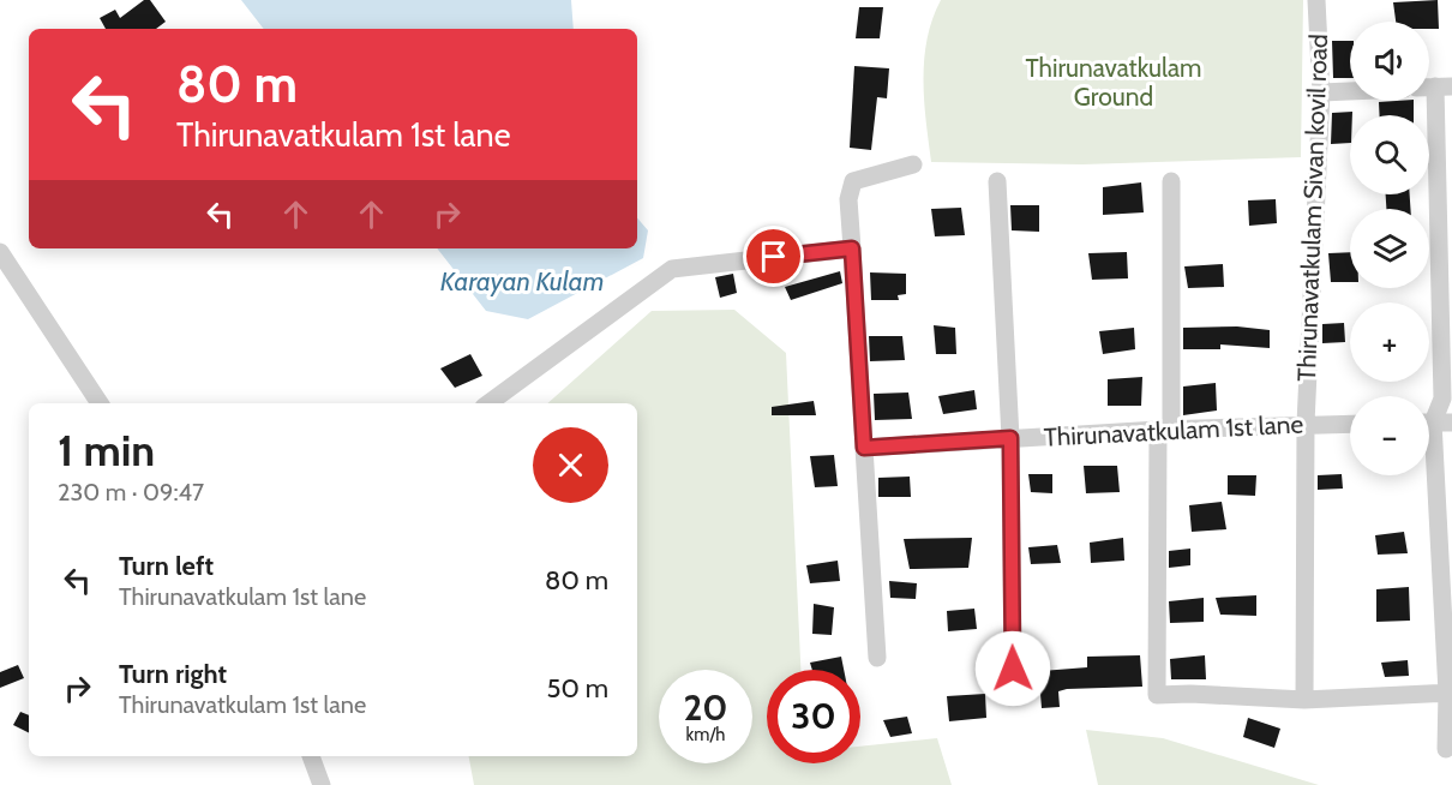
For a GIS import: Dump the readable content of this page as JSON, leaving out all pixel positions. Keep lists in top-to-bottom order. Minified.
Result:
{"streets":{"street":["Thirunavatkulam Sivan kovil road","Thirunavatkulam 1st lane"]},"crossings":[["Thirunavatkulam Sivan kovil road","Thirunavatkulam 1st lane"]],"water":["Karayan Kulam"],"parks":["Thirunavatkulam Ground"],"page":{"map_buttons":["+","−"],"turn":["80 m","Thirunavatkulam 1st lane"],"heading":["1 min","230 m · 09:47"],"list":[{"name":"Turn left","note":"Thirunavatkulam 1st lane","value":"80 m"},{"name":"Turn right","note":"Thirunavatkulam 1st lane","value":"50 m"}],"speed":"20 km/h","limit":"30"}}
